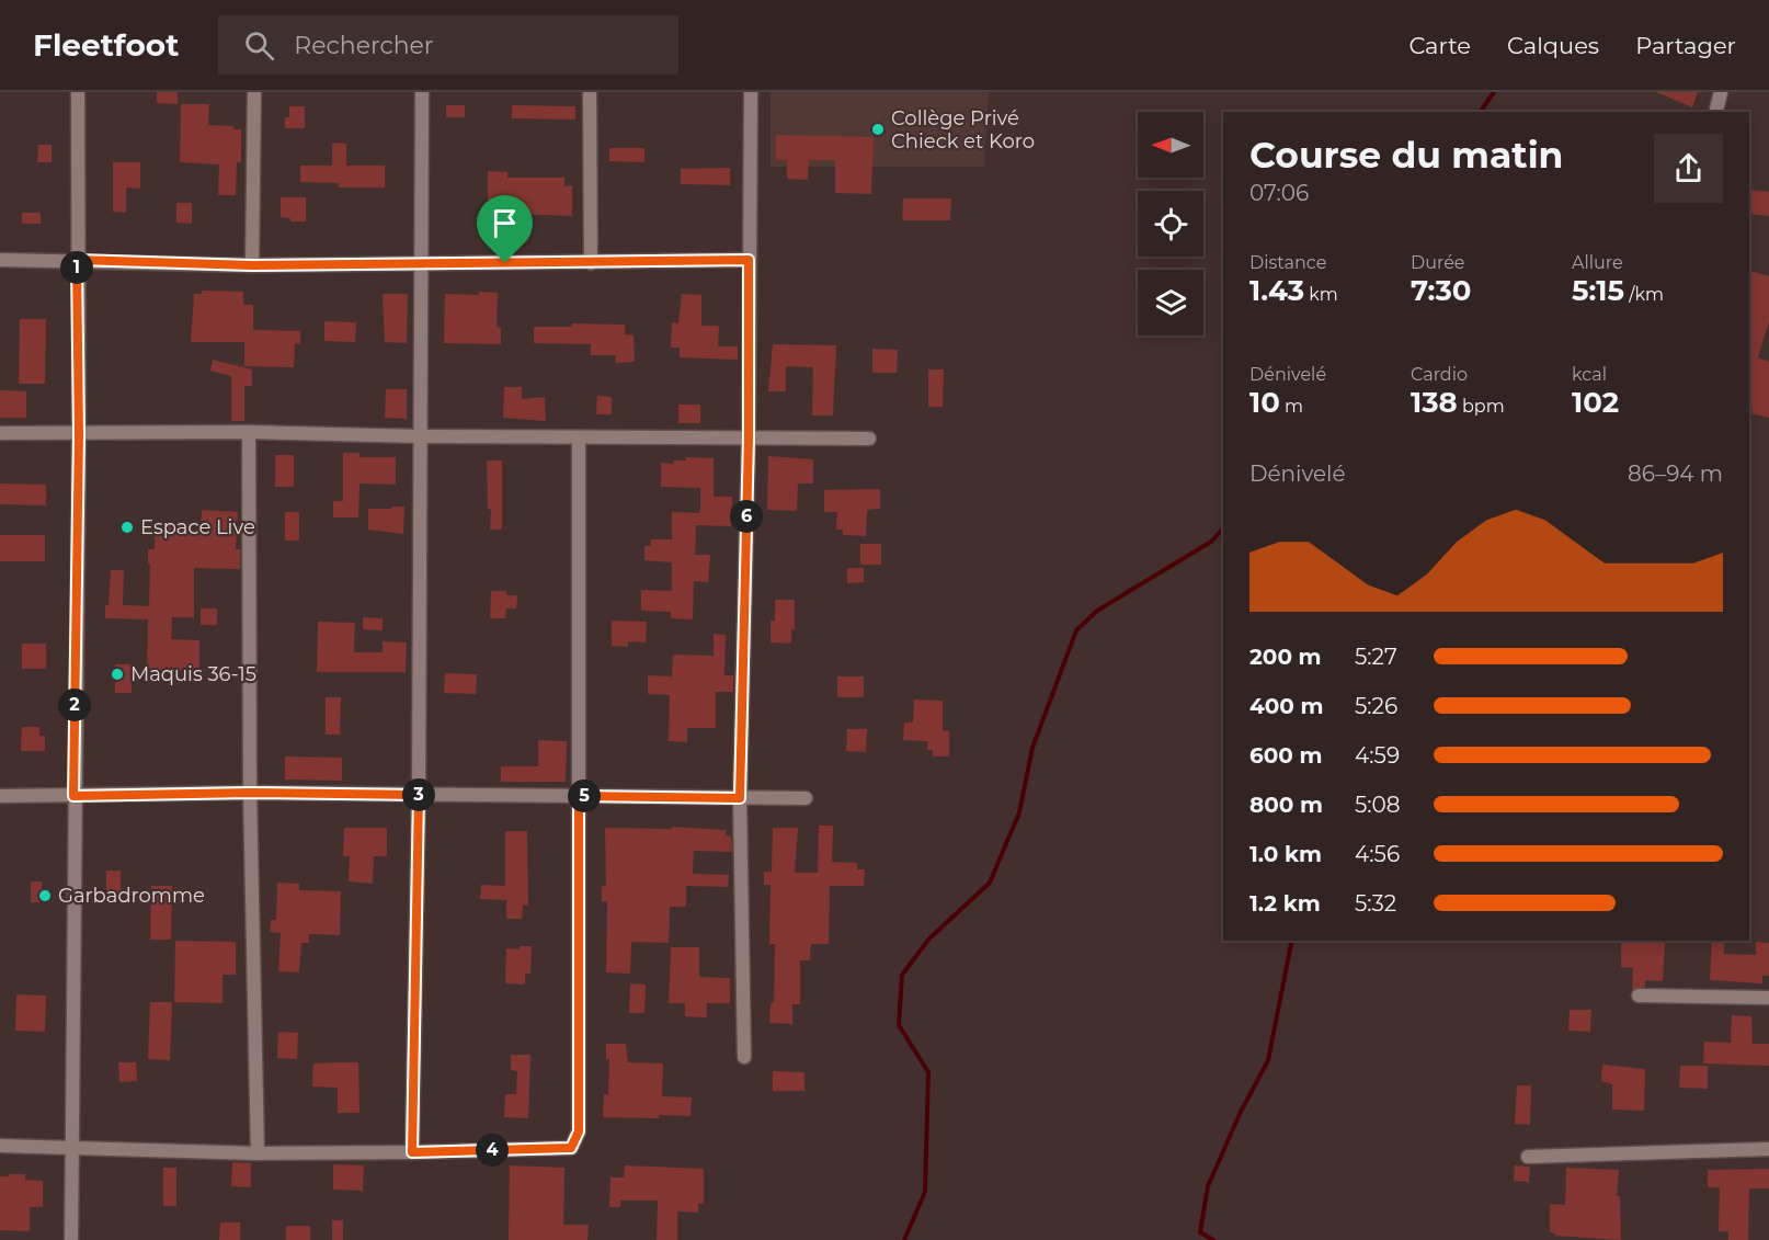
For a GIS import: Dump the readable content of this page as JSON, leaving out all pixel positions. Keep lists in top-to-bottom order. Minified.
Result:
{"places":["Collège Privé Chieck et Koro","Espace Live","Maquis 36-15","Garbadromme"],"north":"left","page":{"header":"Fleetfoot","search":"Rechercher","nav":["Carte","Calques","Partager"],"heading":["Course du matin","07:06"],"stats":[["Distance","1.43 km"],["Durée","7:30"],["Allure","5:15 /km"],["Dénivelé","10 m"],["Cardio","138 bpm"],["kcal","102"]],"pins":["1","6","2","3","5","4"],"chart":["Dénivelé","86–94 m"],"list":[{"name":"200 m","note":"5:27"},{"name":"400 m","note":"5:26"},{"name":"600 m","note":"4:59"},{"name":"800 m","note":"5:08"},{"name":"1.0 km","note":"4:56"},{"name":"1.2 km","note":"5:32"}]}}
